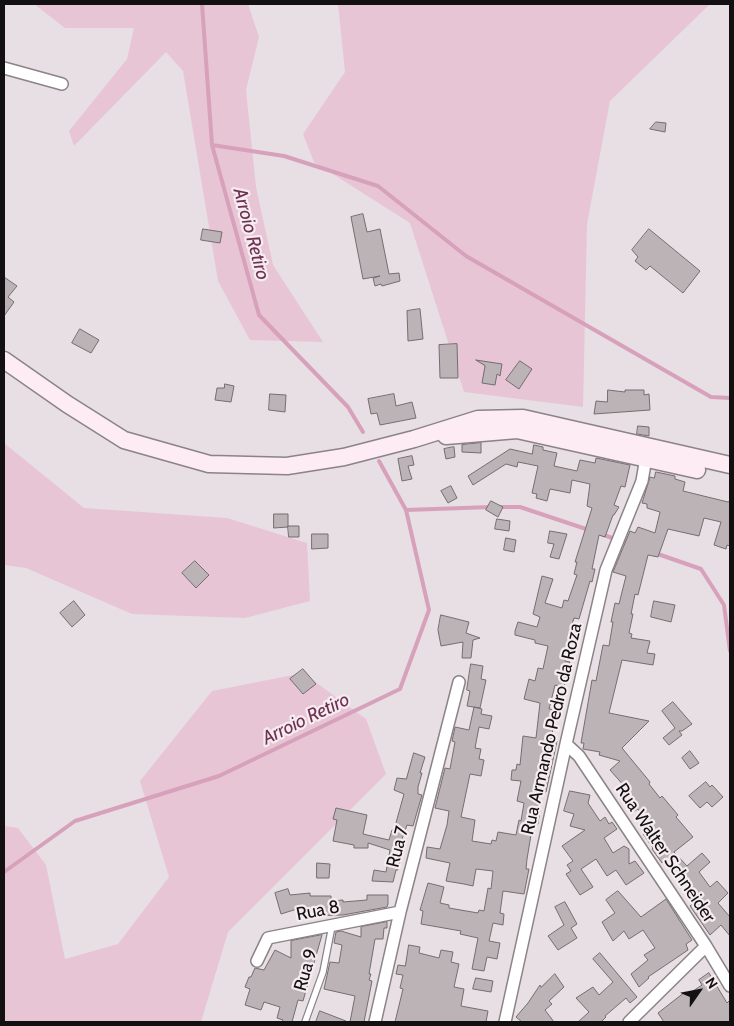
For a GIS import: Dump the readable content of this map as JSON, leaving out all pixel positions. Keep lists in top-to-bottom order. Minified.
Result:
{"streets":{"street":["Rua Armando Pedro da Roza","Rua 7","Rua Walter Schneider","Rua 8"],"lane":["Rua 9"]},"crossings":[["Rua Armando Pedro da Roza","Rua Walter Schneider"],["Rua 7","Rua 8"],["Rua 8","Rua 9"]],"water":["Arroio Retiro"],"north":"top right"}
